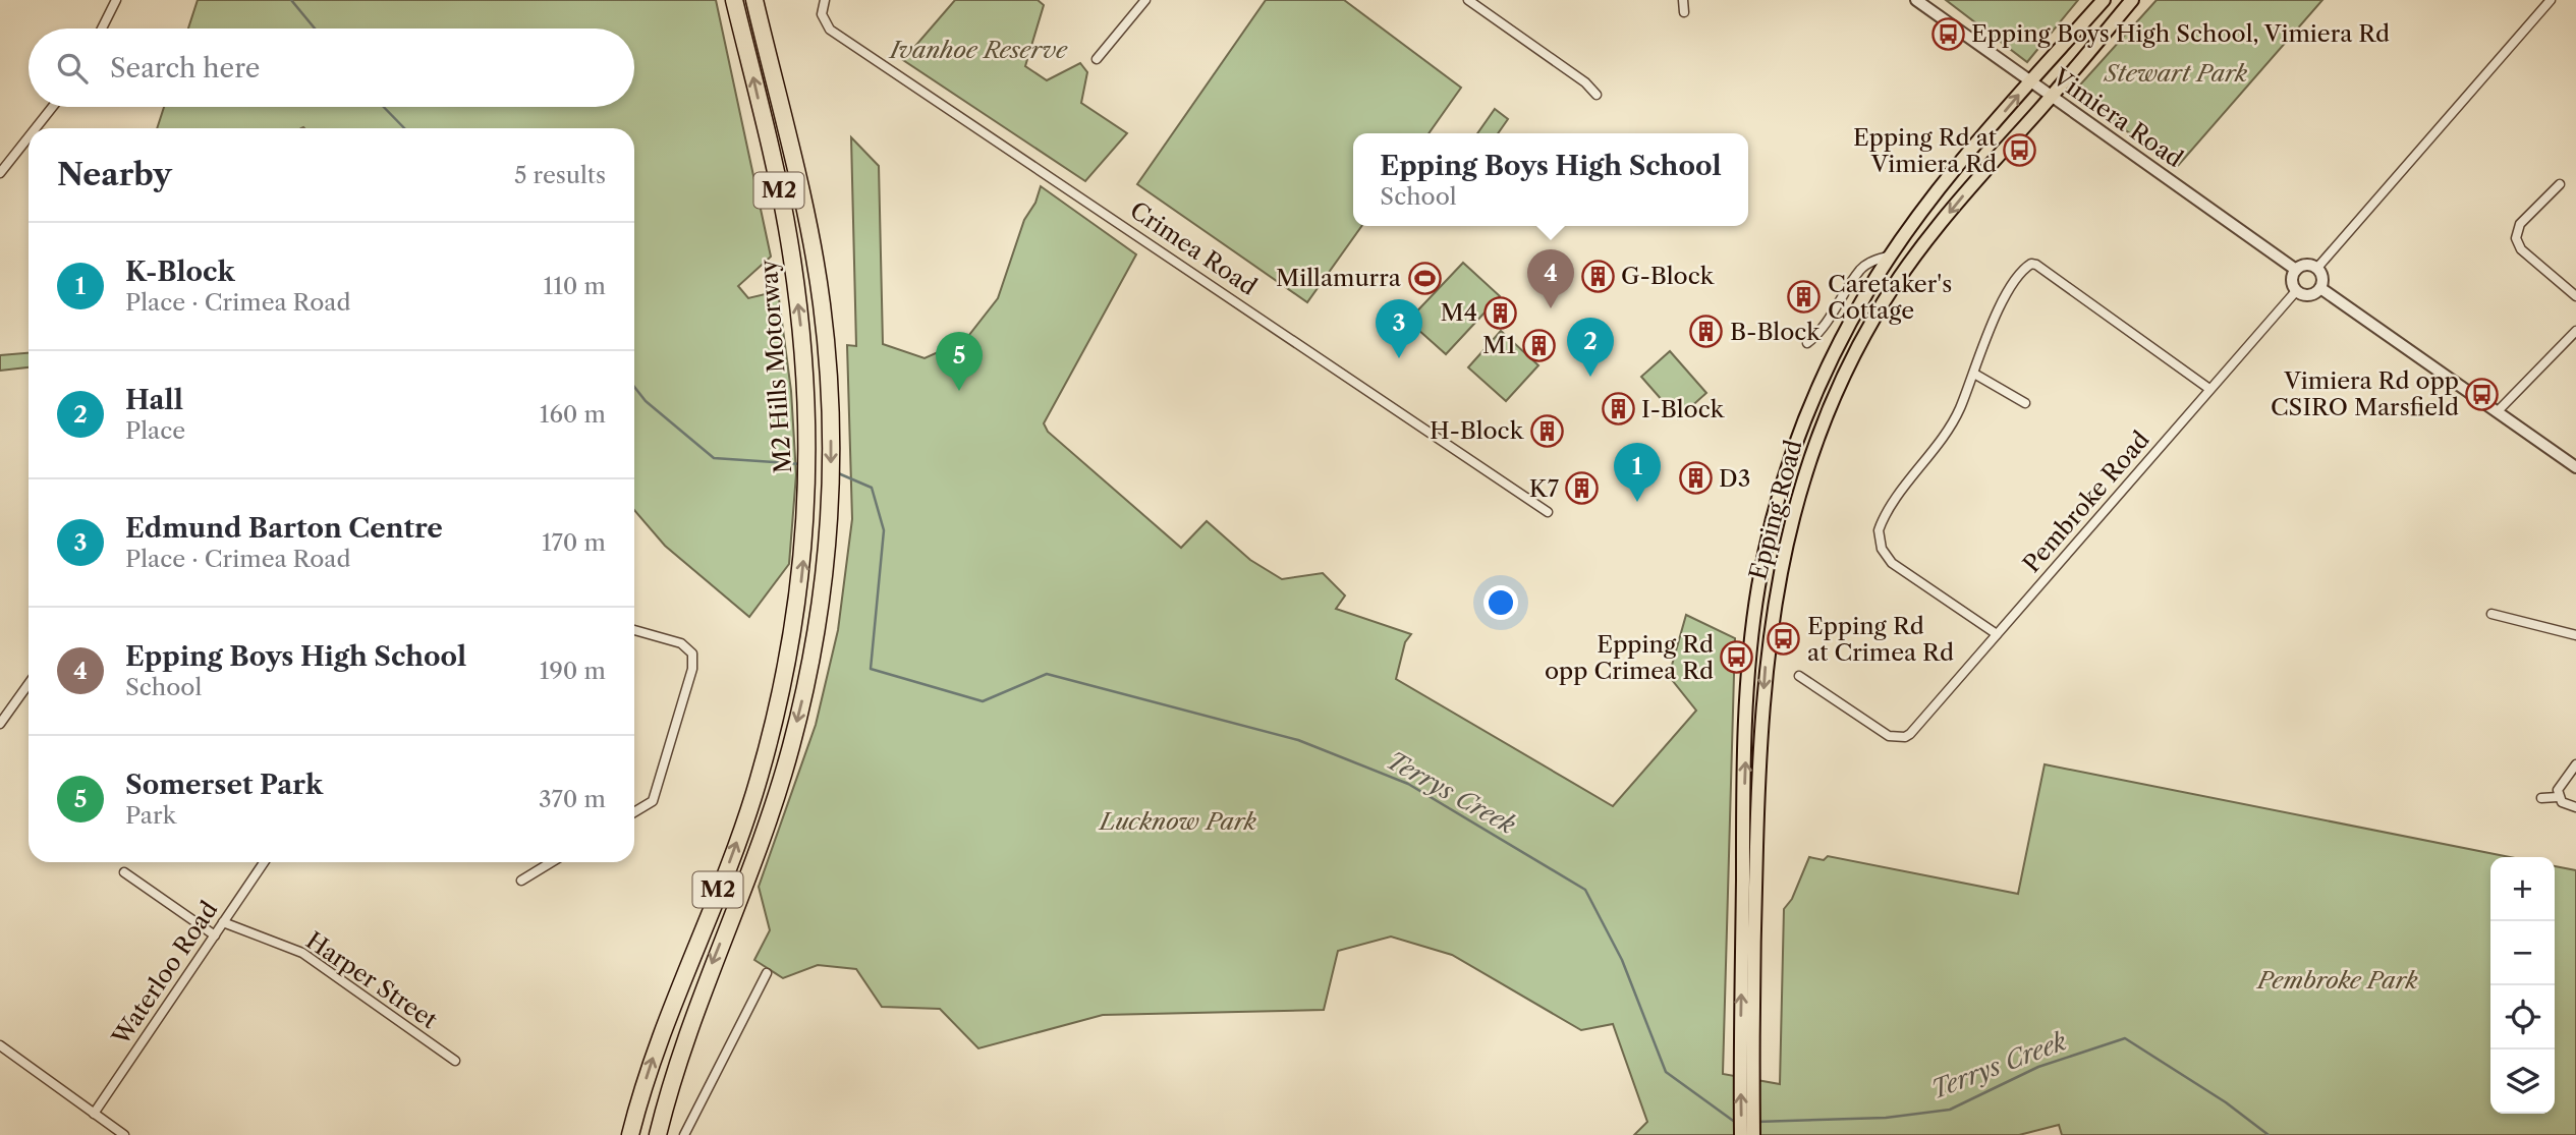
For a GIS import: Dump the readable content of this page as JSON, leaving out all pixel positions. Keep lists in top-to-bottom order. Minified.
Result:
{"streets":{"highway":["M2","M2 Hills Motorway"],"main road":["Epping Road"],"street":["Vimiera Road","Crimea Road","Pembroke Road","Waterloo Road","Harper Street"]},"crossings":[["Vimiera Road","Pembroke Road"],["Vimiera Road","Epping Road"],["Waterloo Road","Harper Street"]],"water":["Terrys Creek"],"parks":["Ivanhoe Reserve","Stewart Park","Lucknow Park","Pembroke Park"],"places":{"bus stop":["Epping Boys High School, Vimiera Rd","Epping Rd at Vimiera Rd","Vimiera Rd opp CSIRO Marsfield","Epping Rd at Crimea Rd","Epping Rd opp Crimea Rd"],"building":["G-Block","Caretaker's Cottage","M4","B-Block","M1","I-Block","H-Block","D3","K7"],"sports":["Millamurra"]},"page":{"search":"Search here","heading":["Nearby","5 results"],"popup":["Epping Boys High School","School"],"list":[{"mark":"1","name":"K-Block","note":"Place · Crimea Road","value":"110 m"},{"mark":"2","name":"Hall","note":"Place","value":"160 m"},{"mark":"3","name":"Edmund Barton Centre","note":"Place · Crimea Road","value":"170 m"},{"mark":"4","name":"Epping Boys High School","note":"School","value":"190 m"},{"mark":"5","name":"Somerset Park","note":"Park","value":"370 m"}],"pins":["4","3","2","5","1"],"map_buttons":["+","−"]}}
